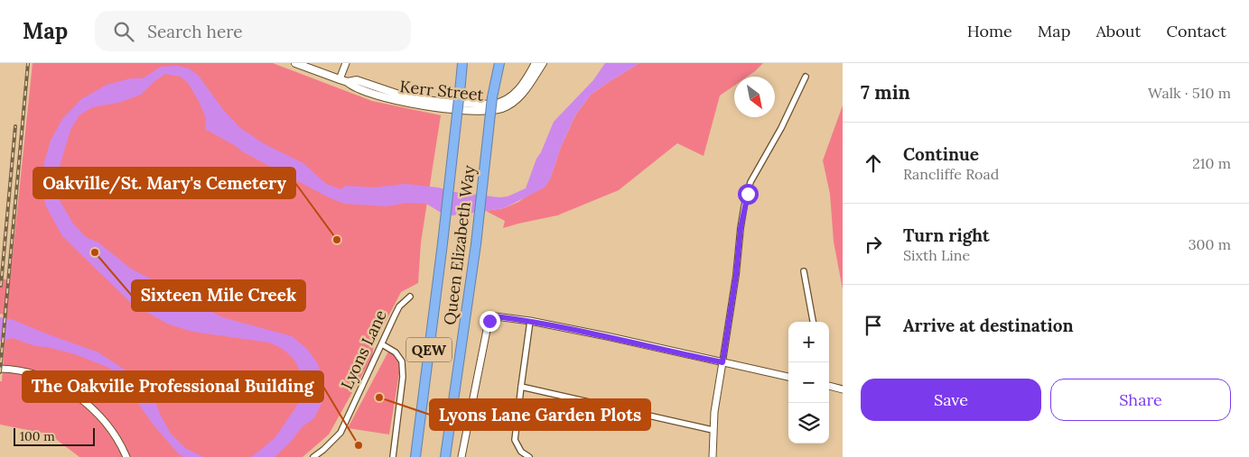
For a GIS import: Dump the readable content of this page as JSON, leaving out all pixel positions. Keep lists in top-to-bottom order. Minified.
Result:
{"streets":{"highway":["Queen Elizabeth Way","QEW"],"main road":["Kerr Street"],"street":["Lyons Lane"]},"places":["Oakville/St. Mary's Cemetery","Sixteen Mile Creek","Lyons Lane Garden Plots","The Oakville Professional Building"],"scale_bar":"100 m","north":"bottom right","page":{"header":"Map","search":"Search here","nav":["Home","Map","About","Contact"],"heading":["7 min","Walk · 510 m"],"list":[["Continue","Rancliffe Road","210 m"],["Turn right","Sixth Line","300 m"],"Arrive at destination"],"map_buttons":["+","−"],"buttons":["Save","Share"],"scale":"100 m"}}
